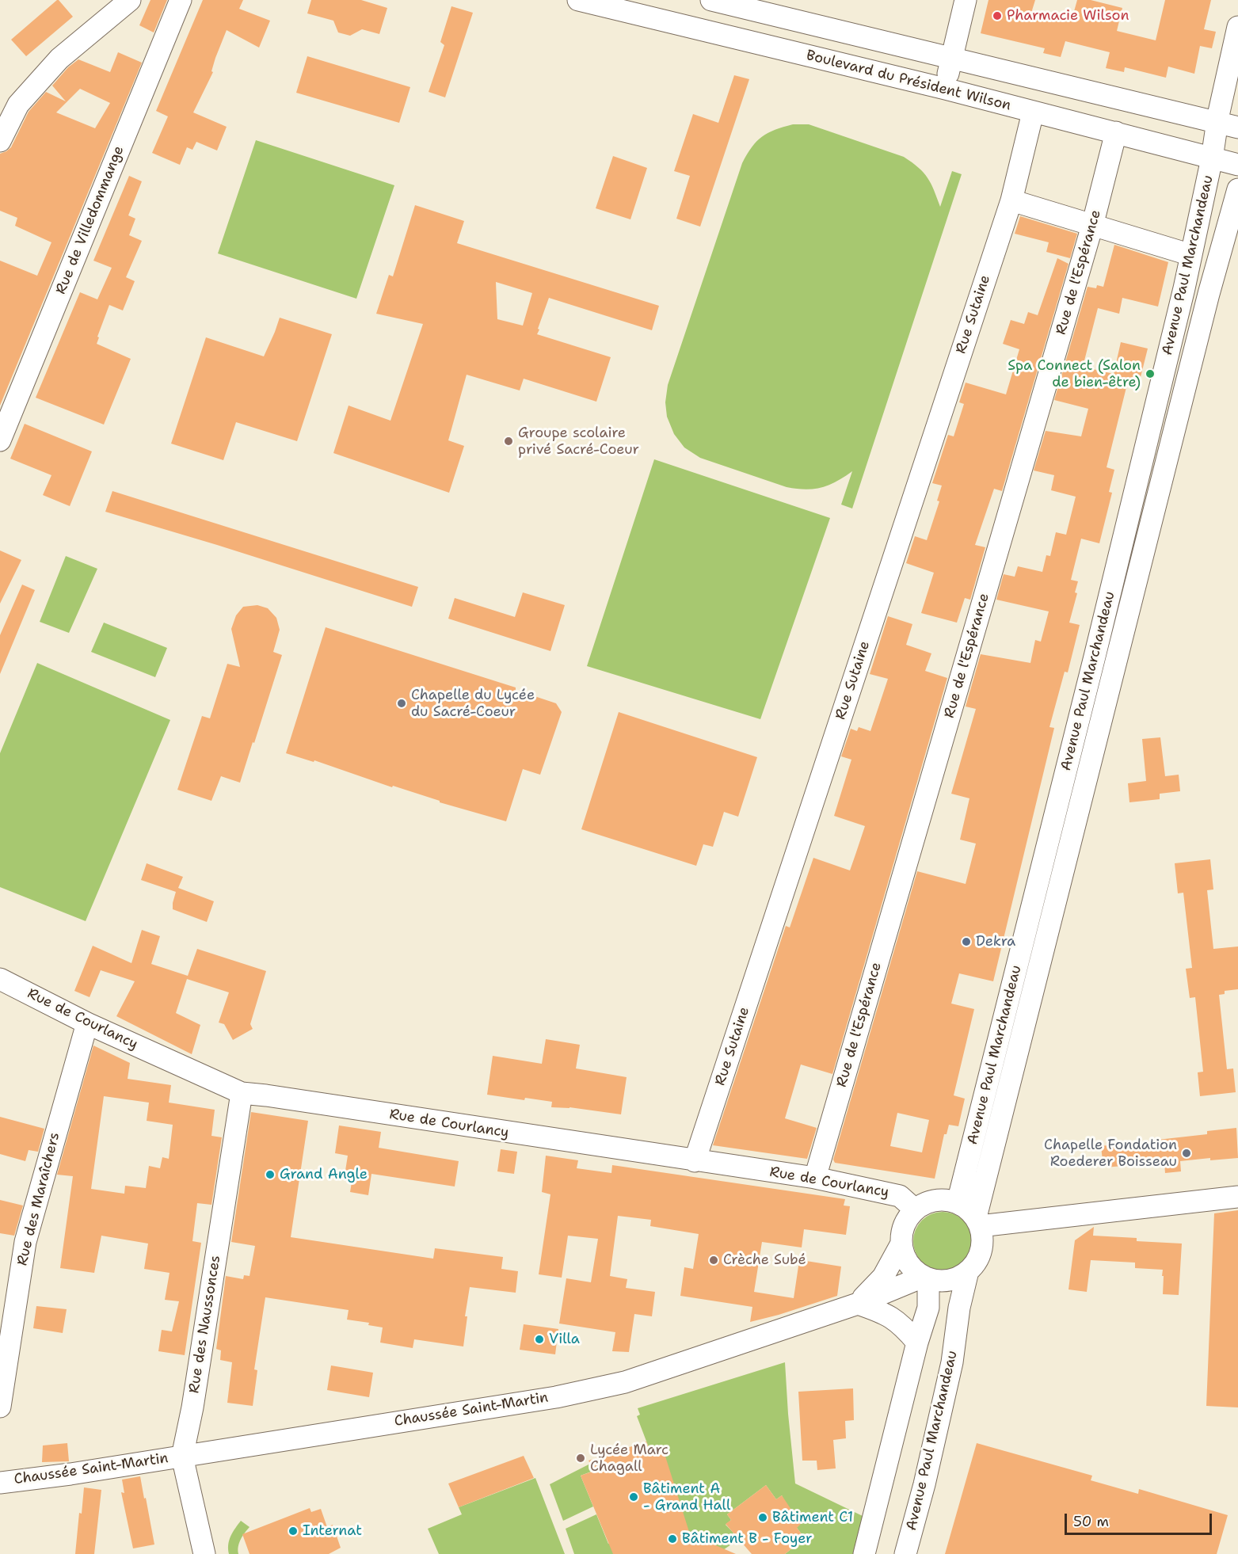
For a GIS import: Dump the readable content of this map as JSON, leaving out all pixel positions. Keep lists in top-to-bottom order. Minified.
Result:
{"streets":{"street":["Boulevard du Président Wilson","Rue de Villedommange","Avenue Paul Marchandeau","Rue de l'Espérance","Rue Sutaine","Rue de Courlancy","Rue des Maraîchers","Rue des Naussonces","Chaussée Saint-Martin"]},"crossings":[["Boulevard du Président Wilson","Avenue Paul Marchandeau"],["Boulevard du Président Wilson","Rue de l'Espérance"],["Boulevard du Président Wilson","Rue Sutaine"],["Avenue Paul Marchandeau","Rue de Courlancy"],["Avenue Paul Marchandeau","Chaussée Saint-Martin"],["Rue de l'Espérance","Rue de Courlancy"],["Rue Sutaine","Rue de Courlancy"],["Rue de Courlancy","Rue des Maraîchers"],["Rue de Courlancy","Rue des Naussonces"],["Rue de Courlancy","Chaussée Saint-Martin"],["Rue des Naussonces","Chaussée Saint-Martin"]],"places":["Pharmacie Wilson","Spa Connect (Salon de bien-être)","Groupe scolaire privé Sacré-Coeur","Chapelle du Lycée du Sacré-Coeur","Dekra","Chapelle Fondation Roederer Boisseau","Grand Angle","Crèche Subé","Villa","Lycée Marc Chagall","Bâtiment A - Grand Hall","Bâtiment C1","Internat","Bâtiment B - Foyer"],"scale_bar":"50 m"}
